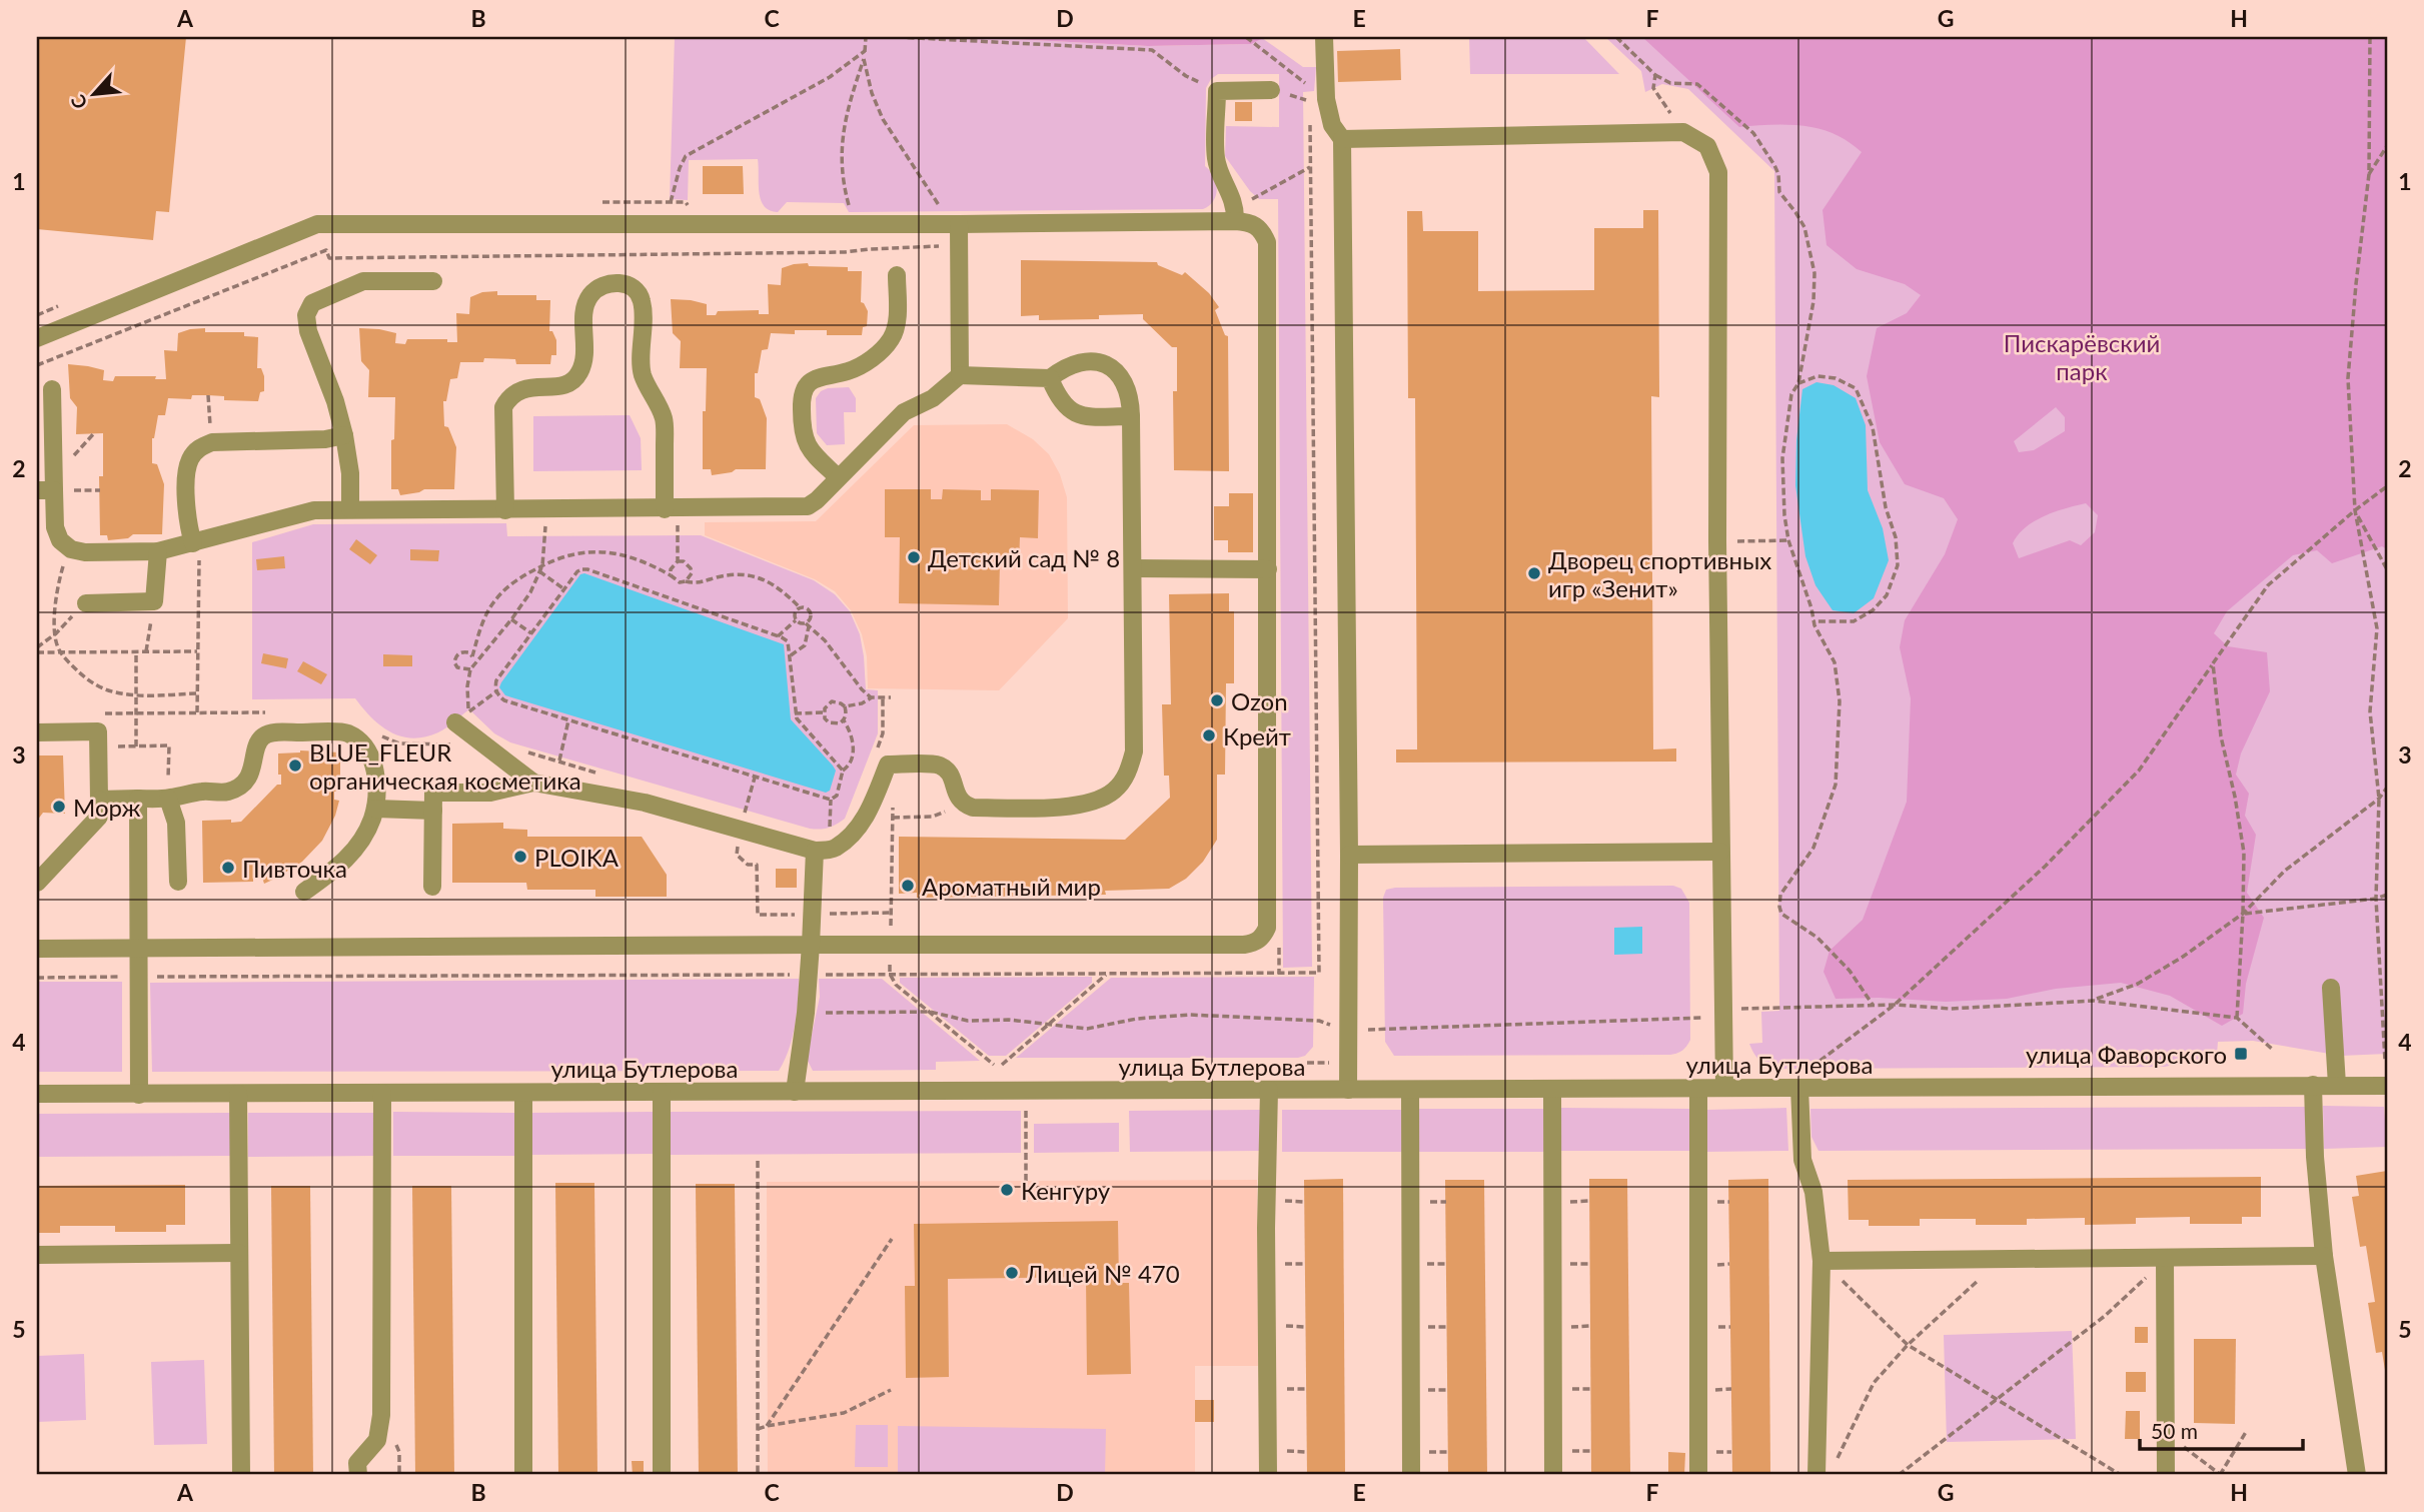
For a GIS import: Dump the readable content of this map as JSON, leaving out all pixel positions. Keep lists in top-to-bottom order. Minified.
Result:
{"streets":{"street":["улица Бутлерова"]},"parks":["Пискарёвский парк"],"places":{"other":["Детский сад № 8","Дворец спортивных игр «Зенит»","Ozon","Крейт","BLUE_FLEUR органическая косметика","Морж","PLOIKA","Пивточка","Ароматный мир","Кенгуру","Лицей № 470"],"transit":["улица Фаворского"]},"scale_bar":"50 m","north":"bottom left","grid":{"columns":["A","B","C","D","E","F","G","H"],"rows":["1","2","3","4","5"]}}
